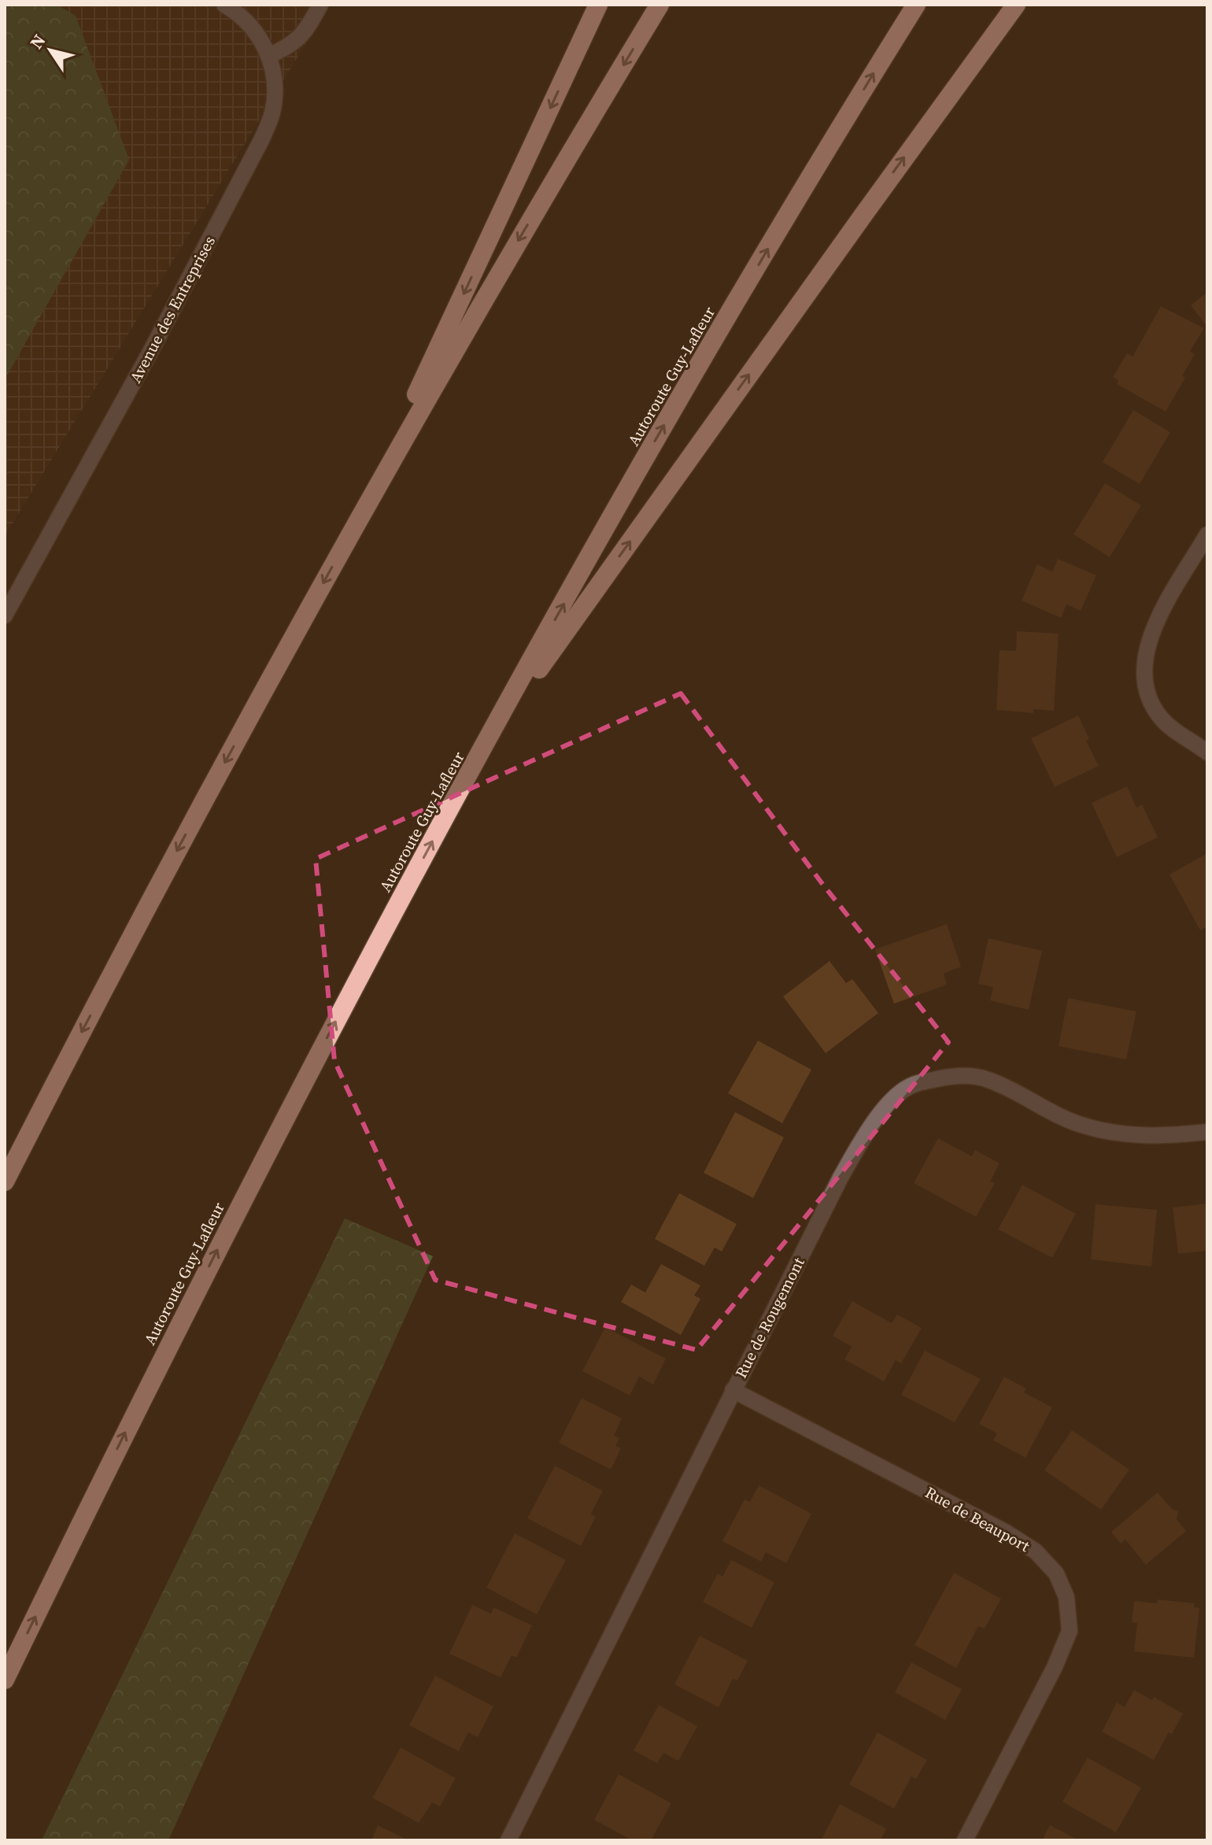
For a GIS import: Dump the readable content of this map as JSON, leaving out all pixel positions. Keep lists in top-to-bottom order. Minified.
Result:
{"streets":{"highway":["Autoroute Guy-Lafleur"],"street":["Avenue des Entreprises","Rue de Rougemont","Rue de Beauport"]},"crossings":[["Rue de Rougemont","Rue de Beauport"]],"north":"top left"}
